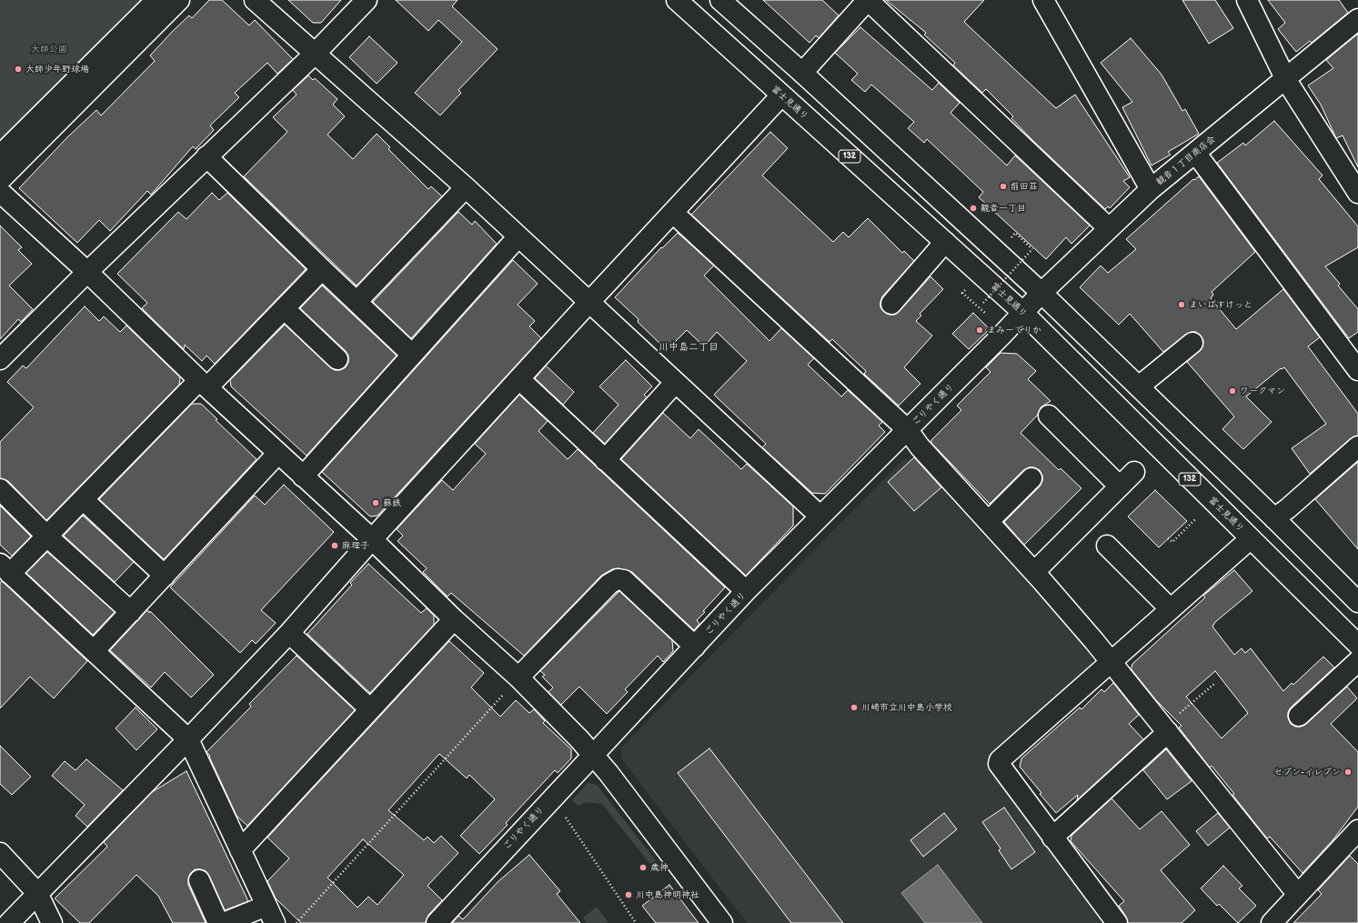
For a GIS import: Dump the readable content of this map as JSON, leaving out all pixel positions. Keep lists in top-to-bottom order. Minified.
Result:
{"streets":{"main road":["富士見通り","132","観音１丁目商店会","ごりやく通り"]},"crossings":[["富士見通り","観音１丁目商店会"],["富士見通り","ごりやく通り"],["観音１丁目商店会","ごりやく通り"]],"districts":["川中島二丁目"],"parks":["大師公園"],"places":["大師少年野球場","前田荘","観音一丁目","まいばすけっと","まみーでりか","ワークマン","蘇鉄","麻理子","川崎市立川中島小学校","セブン-イレブン","歳神","川中島神明神社"]}
